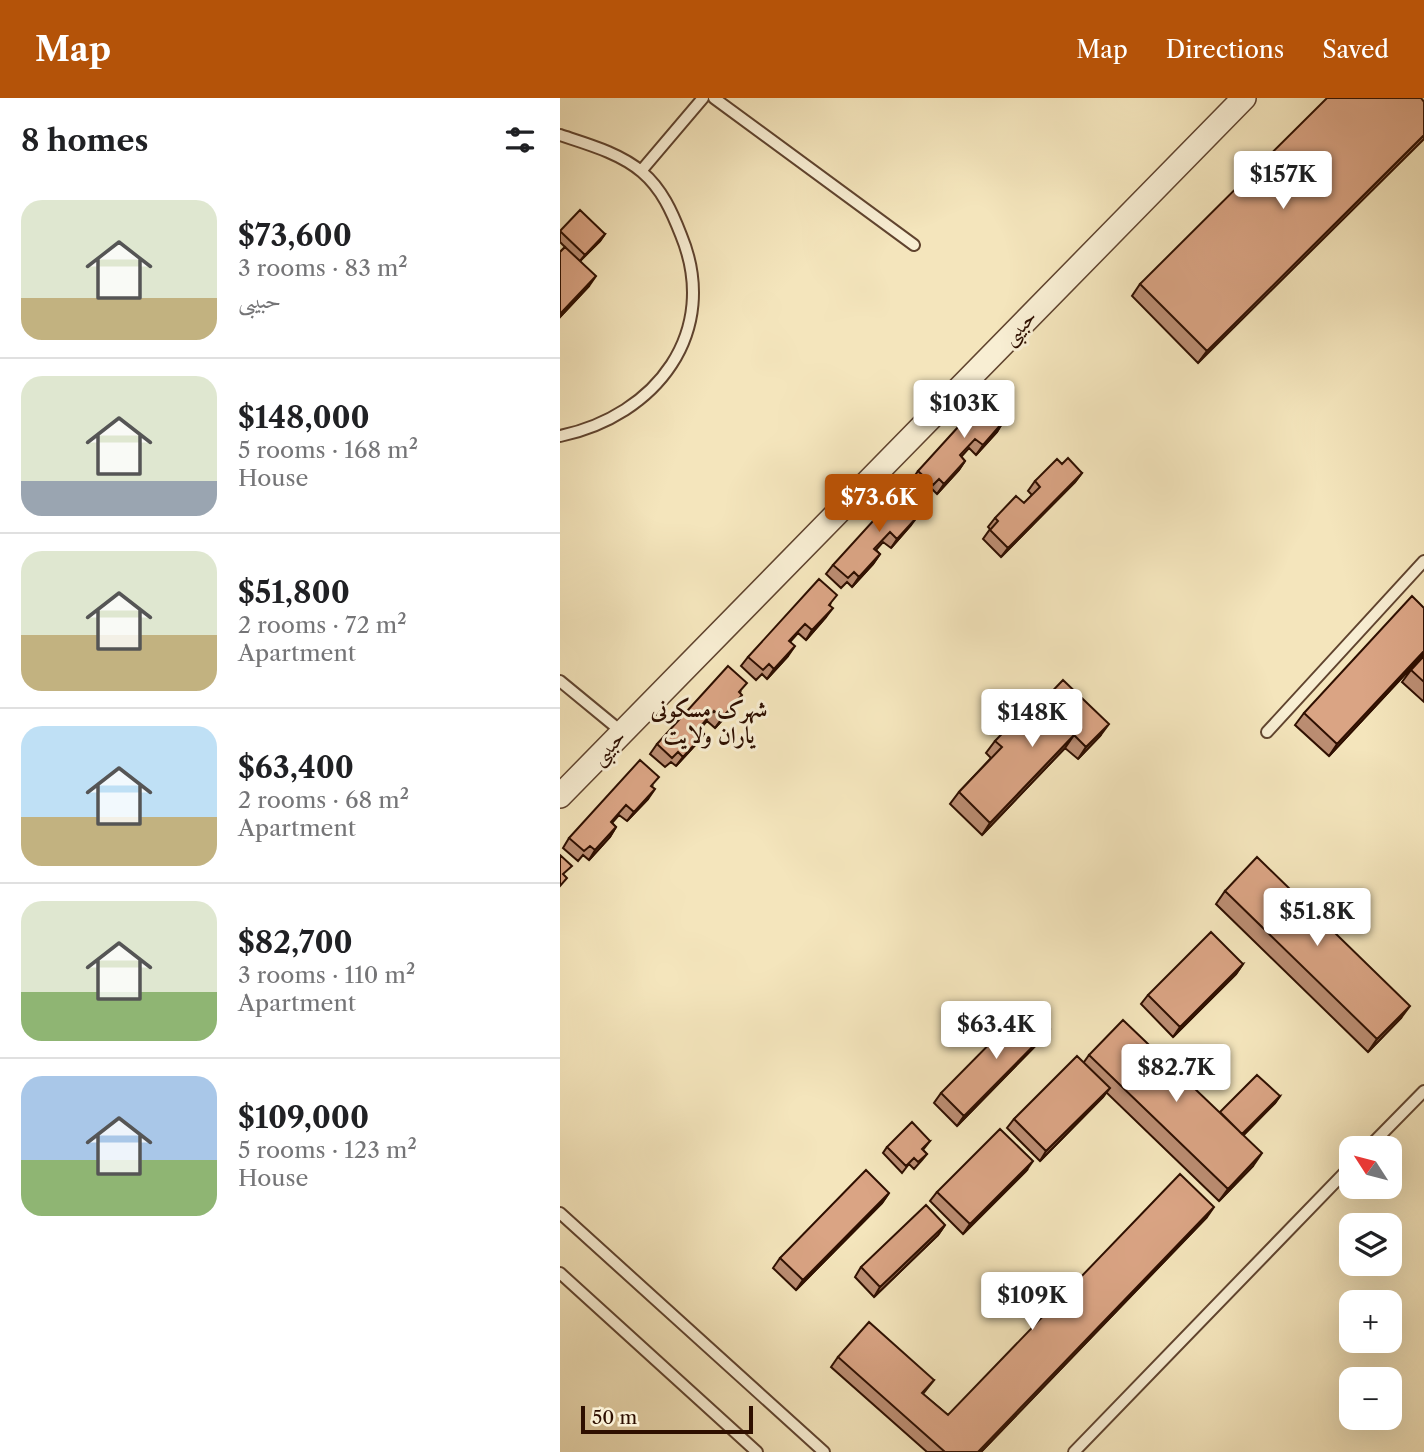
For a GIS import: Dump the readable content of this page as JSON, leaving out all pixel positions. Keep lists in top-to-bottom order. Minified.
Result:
{"streets":{"street":["حبیبی"]},"districts":["شهرک مسکونی یاران ولایت"],"scale_bar":"50 m","north":"top left","page":{"header":"Map","nav":["Map","Directions","Saved"],"heading":"8 homes","price":["$157K","$103K","$73.6K","$148K","$51.8K","$63.4K","$82.7K","$109K"],"list":[{"name":"$73,600","note":"3 rooms · 83 m² · حبیبی"},{"name":"$148,000","note":"5 rooms · 168 m² · House"},{"name":"$51,800","note":"2 rooms · 72 m² · Apartment"},{"name":"$63,400","note":"2 rooms · 68 m² · Apartment"},{"name":"$82,700","note":"3 rooms · 110 m² · Apartment"},{"name":"$109,000","note":"5 rooms · 123 m² · House"}],"map_buttons":["+","−"],"scale":"50 m"}}
